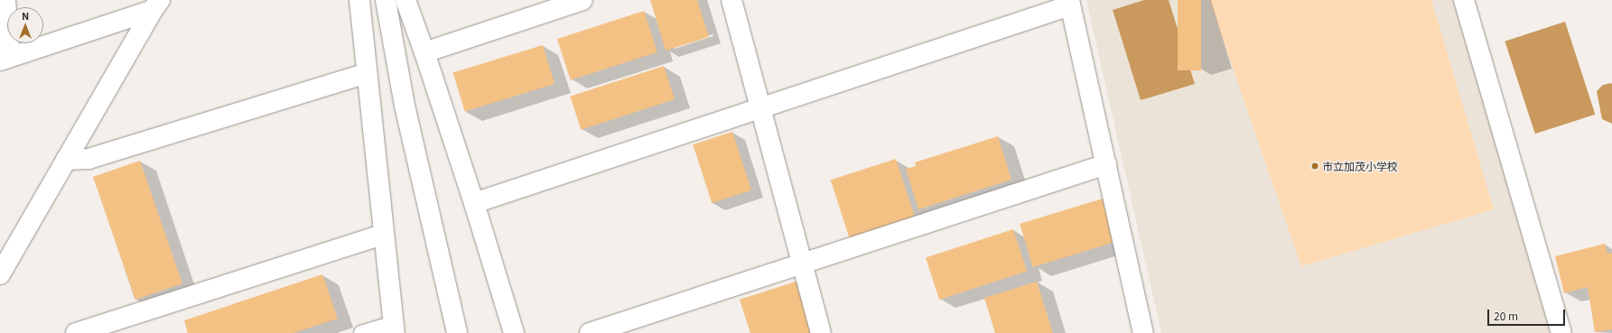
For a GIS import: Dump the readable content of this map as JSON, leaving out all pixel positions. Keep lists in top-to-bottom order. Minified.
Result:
{"places":["市立加茂小学校"],"scale_bar":"20 m","north":"top"}
